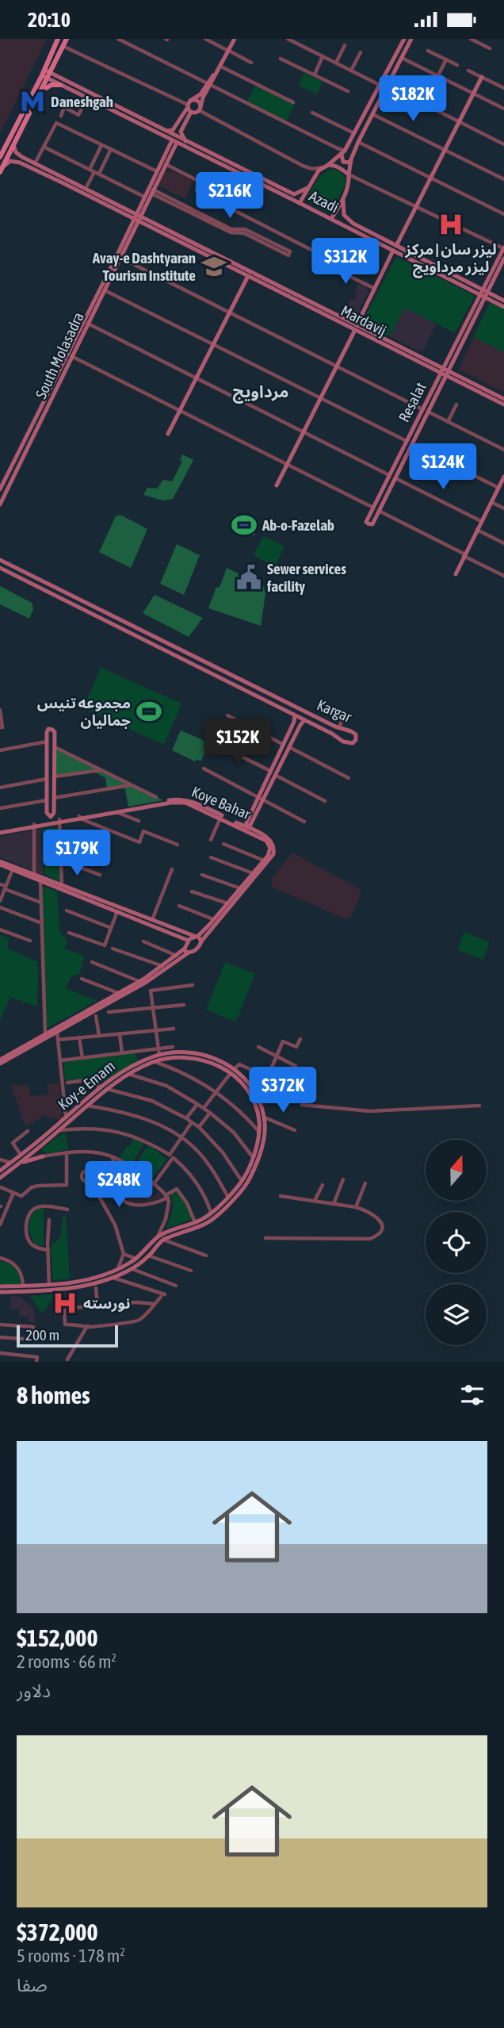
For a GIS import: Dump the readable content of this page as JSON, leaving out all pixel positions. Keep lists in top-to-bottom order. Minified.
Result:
{"streets":{"street":["Azadi","Mardavij","South Molasadra","Resalat","Kargar","Koye Bahar","Koy-e Emam"]},"crossings":[["Azadi","Resalat"],["Mardavij","South Molasadra"],["Mardavij","Resalat"]],"districts":["مرداویج"],"places":{"metro station":["Daneshgah"],"hospital":["لیزر سان | مرکز لیزر مرداویج","نورسته"],"school or university":["Avay-e Dashtyaran Tourism Institute"],"sports":["Ab-o-Fazelab","مجموعه تنیس جمالیان"],"public building":["Sewer services facility"]},"scale_bar":"200 m","north":"top","page":{"status":"20:10","price":["$182K","$216K","$312K","$124K","$152K","$179K","$372K","$248K"],"scale":"200 m","heading":"8 homes","list":[{"name":"$152,000","note":"2 rooms · 66 m² · دلاور"},{"name":"$372,000","note":"5 rooms · 178 m² · صفا"}]}}
